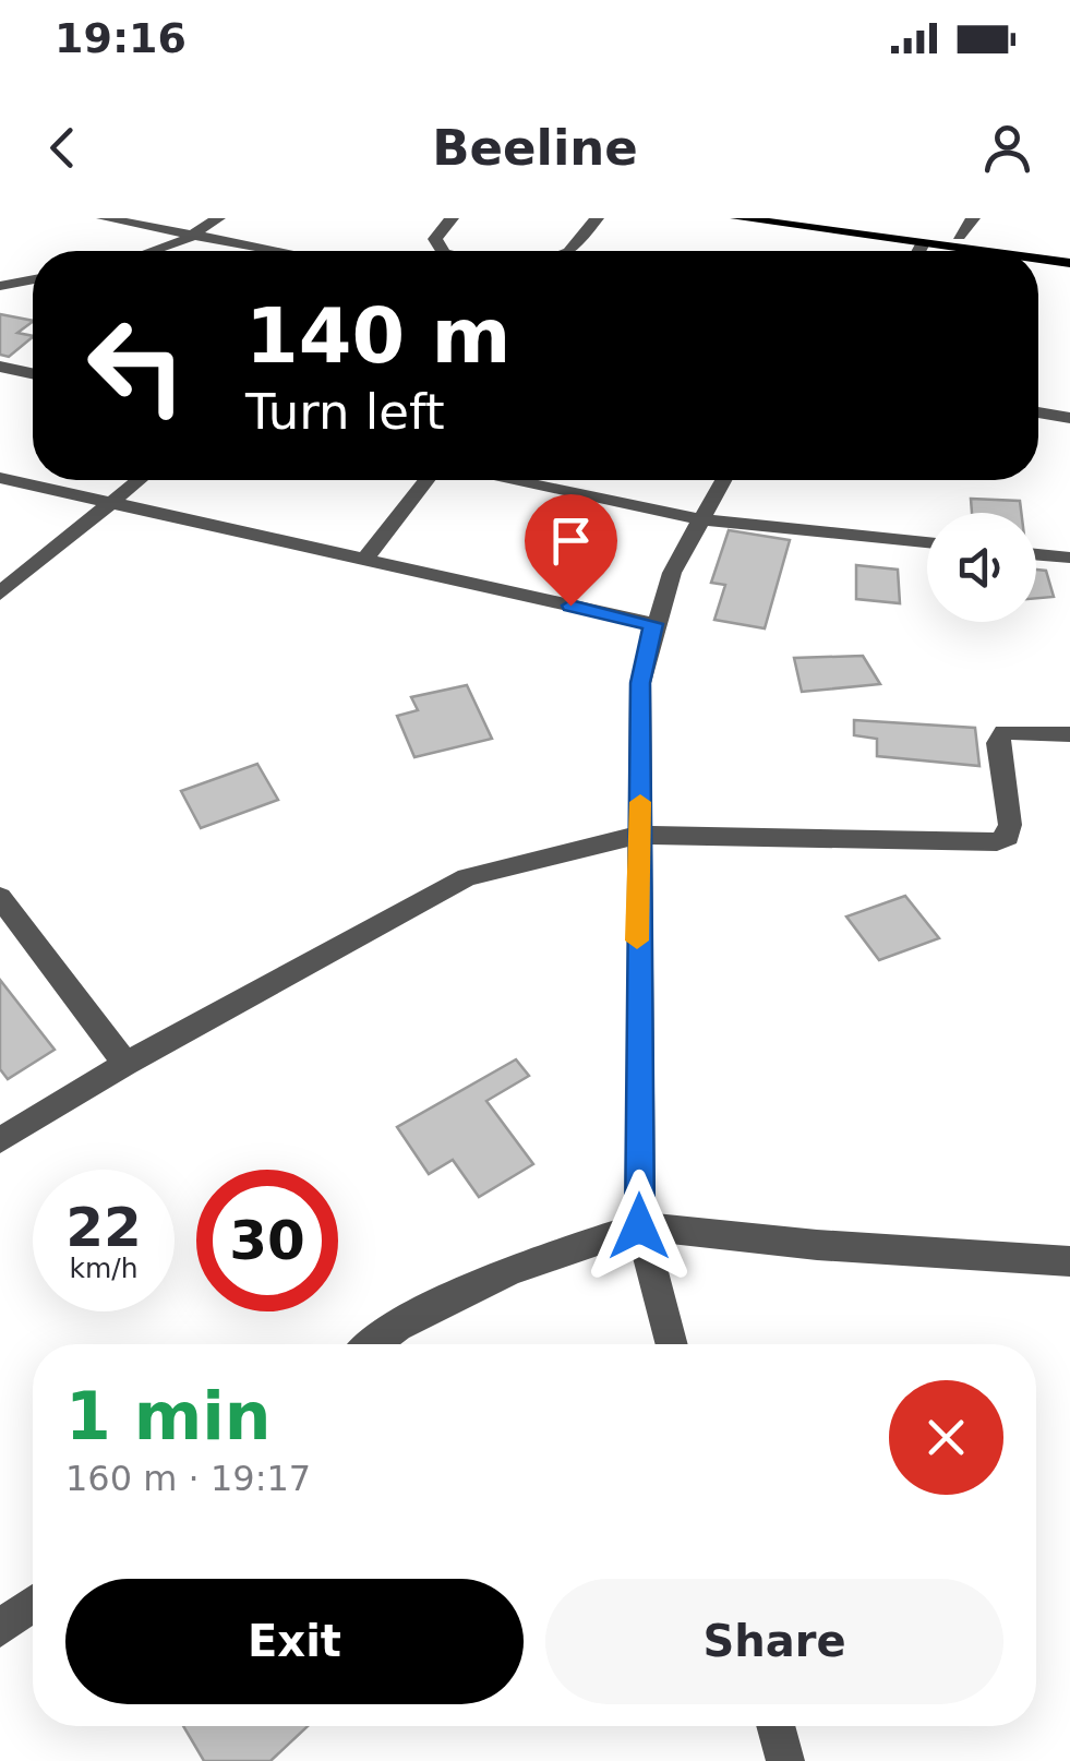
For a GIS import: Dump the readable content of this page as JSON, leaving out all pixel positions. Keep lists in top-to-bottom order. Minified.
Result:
{"page":{"status":"19:16","header":"Beeline","turn":["140 m","Turn left"],"speed":"22 km/h","limit":"30","heading":["1 min","160 m · 19:17"],"buttons":["Exit","Share"]}}
